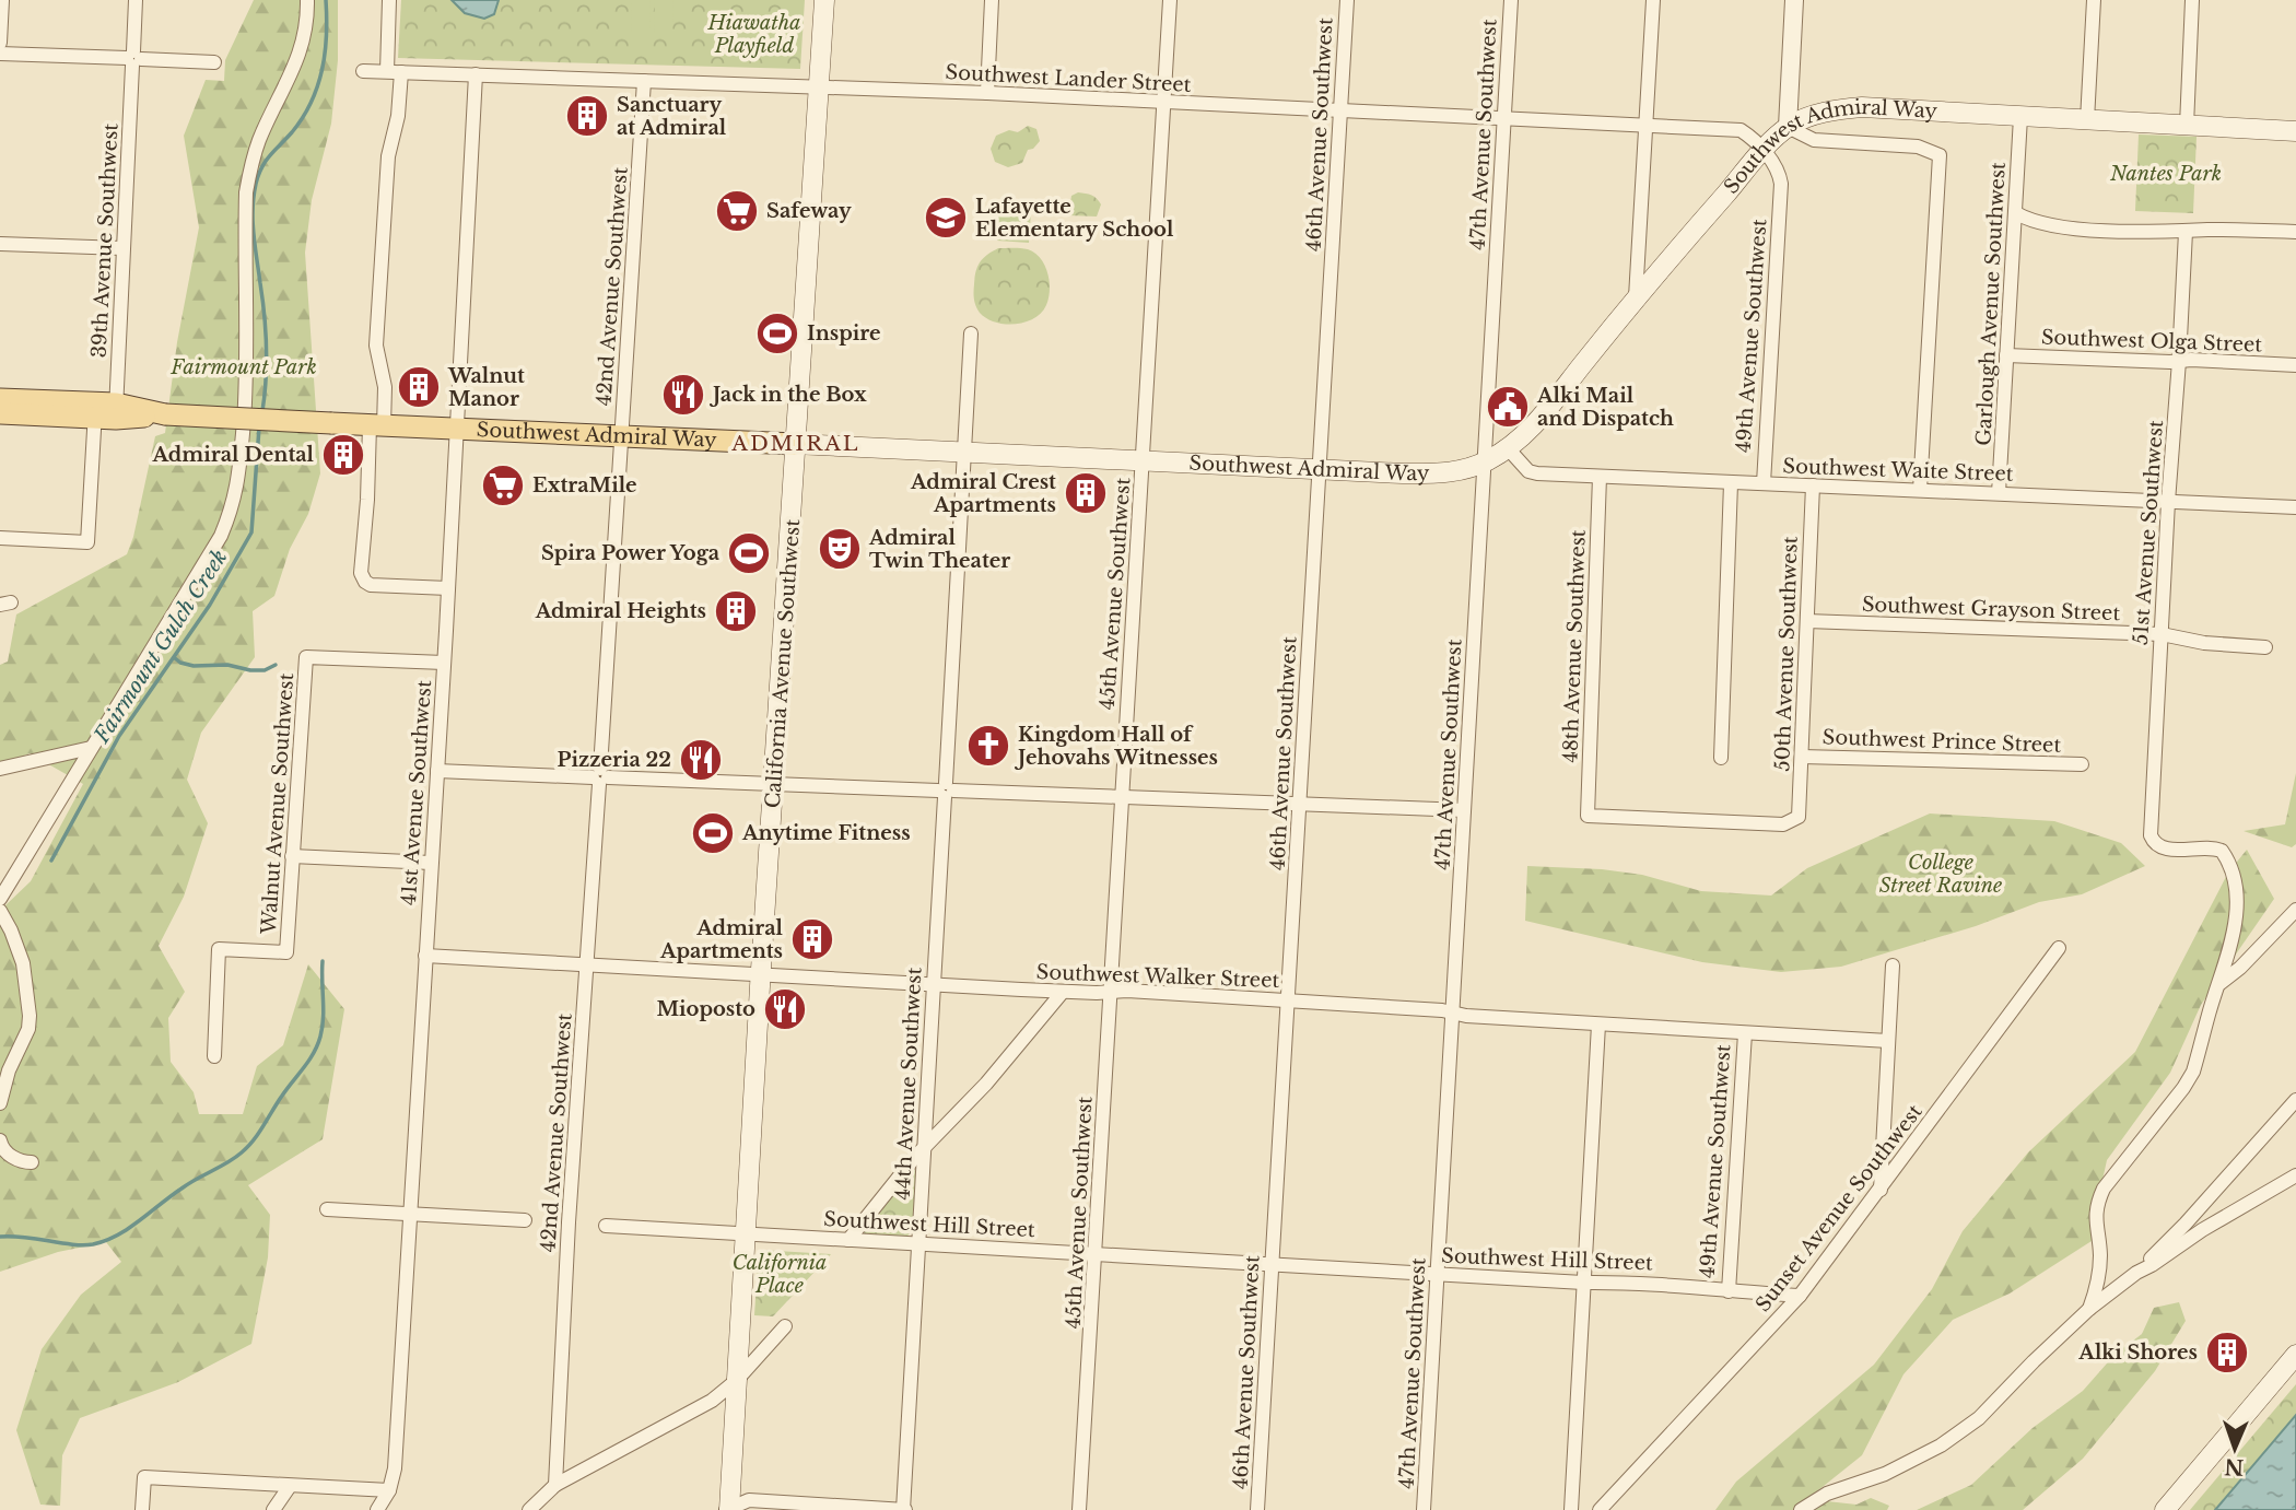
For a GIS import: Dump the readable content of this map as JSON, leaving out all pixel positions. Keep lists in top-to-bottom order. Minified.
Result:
{"streets":{"main road":["Southwest Admiral Way","California Avenue Southwest"],"street":["Southwest Lander Street","46th Avenue Southwest","47th Avenue Southwest","39th Avenue Southwest","42nd Avenue Southwest","Garlough Avenue Southwest","49th Avenue Southwest","Southwest Olga Street","Southwest Waite Street","51st Avenue Southwest","45th Avenue Southwest","Southwest Grayson Street","48th Avenue Southwest","50th Avenue Southwest","Southwest Prince Street","41st Avenue Southwest","Walnut Avenue Southwest","Southwest Walker Street","44th Avenue Southwest","Sunset Avenue Southwest","Southwest Hill Street"]},"crossings":[["Southwest Lander Street","46th Avenue Southwest"],["Southwest Lander Street","47th Avenue Southwest"],["Southwest Lander Street","Southwest Admiral Way"],["Southwest Lander Street","42nd Avenue Southwest"],["Southwest Lander Street","49th Avenue Southwest"],["Southwest Lander Street","45th Avenue Southwest"],["Southwest Lander Street","California Avenue Southwest"],["Southwest Lander Street","41st Avenue Southwest"],["46th Avenue Southwest","Southwest Admiral Way"],["46th Avenue Southwest","Southwest Walker Street"],["46th Avenue Southwest","Southwest Hill Street"],["47th Avenue Southwest","Southwest Admiral Way"],["47th Avenue Southwest","Southwest Walker Street"],["47th Avenue Southwest","Southwest Hill Street"],["Southwest Admiral Way","39th Avenue Southwest"],["Southwest Admiral Way","42nd Avenue Southwest"],["Southwest Admiral Way","Garlough Avenue Southwest"],["Southwest Admiral Way","49th Avenue Southwest"],["Southwest Admiral Way","Southwest Waite Street"],["Southwest Admiral Way","45th Avenue Southwest"],["Southwest Admiral Way","California Avenue Southwest"],["Southwest Admiral Way","41st Avenue Southwest"],["Southwest Admiral Way","44th Avenue Southwest"],["42nd Avenue Southwest","Southwest Walker Street"],["Garlough Avenue Southwest","Southwest Olga Street"],["Garlough Avenue Southwest","Southwest Waite Street"],["49th Avenue Southwest","Southwest Waite Street"],["49th Avenue Southwest","Southwest Walker Street"],["49th Avenue Southwest","Southwest Hill Street"],["Southwest Olga Street","51st Avenue Southwest"],["Southwest Waite Street","51st Avenue Southwest"],["Southwest Waite Street","48th Avenue Southwest"],["Southwest Waite Street","50th Avenue Southwest"],["51st Avenue Southwest","Southwest Grayson Street"],["45th Avenue Southwest","Southwest Walker Street"],["45th Avenue Southwest","Southwest Hill Street"],["Southwest Grayson Street","50th Avenue Southwest"],["48th Avenue Southwest","50th Avenue Southwest"],["50th Avenue Southwest","Southwest Prince Street"],["California Avenue Southwest","Southwest Walker Street"],["California Avenue Southwest","Southwest Hill Street"],["41st Avenue Southwest","Walnut Avenue Southwest"],["41st Avenue Southwest","Southwest Walker Street"],["Southwest Walker Street","44th Avenue Southwest"],["44th Avenue Southwest","Southwest Hill Street"],["Sunset Avenue Southwest","Southwest Hill Street"]],"districts":["ADMIRAL"],"water":["Fairmount Gulch Creek"],"parks":["Hiawatha Playfield","Nantes Park","Fairmount Park","College Street Ravine","California Place"],"places":{"building":["Sanctuary at Admiral","Walnut Manor","Admiral Dental","Admiral Crest Apartments","Admiral Heights","Admiral Apartments","Alki Shores"],"supermarket":["Safeway","ExtraMile"],"school or university":["Lafayette Elementary School"],"sports":["Inspire","Spira Power Yoga","Anytime Fitness"],"restaurant":["Jack in the Box","Pizzeria 22","Mioposto"],"public building":["Alki Mail and Dispatch"],"theatre":["Admiral Twin Theater"],"church":["Kingdom Hall of Jehovahs Witnesses"]},"north":"bottom"}
